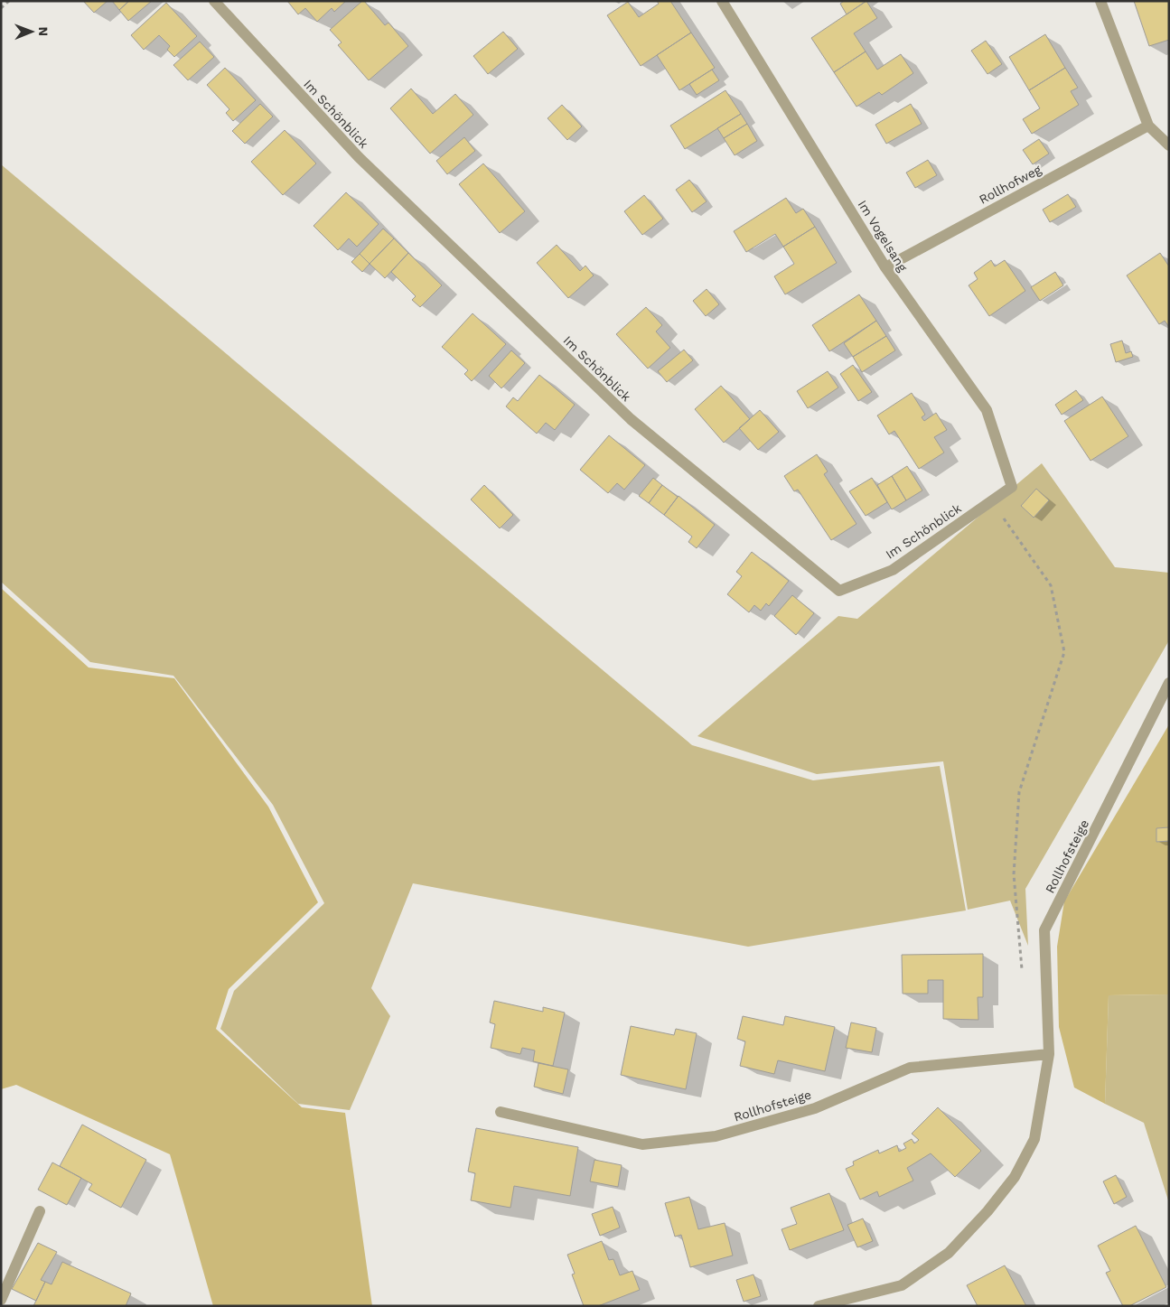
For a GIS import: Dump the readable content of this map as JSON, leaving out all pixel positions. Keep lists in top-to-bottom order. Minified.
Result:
{"streets":{"street":["Im Schönblick","Rollhofweg","Im Vogelsang","Rollhofsteige"]},"crossings":[["Im Schönblick","Im Vogelsang"],["Rollhofweg","Im Vogelsang"]],"north":"right"}
